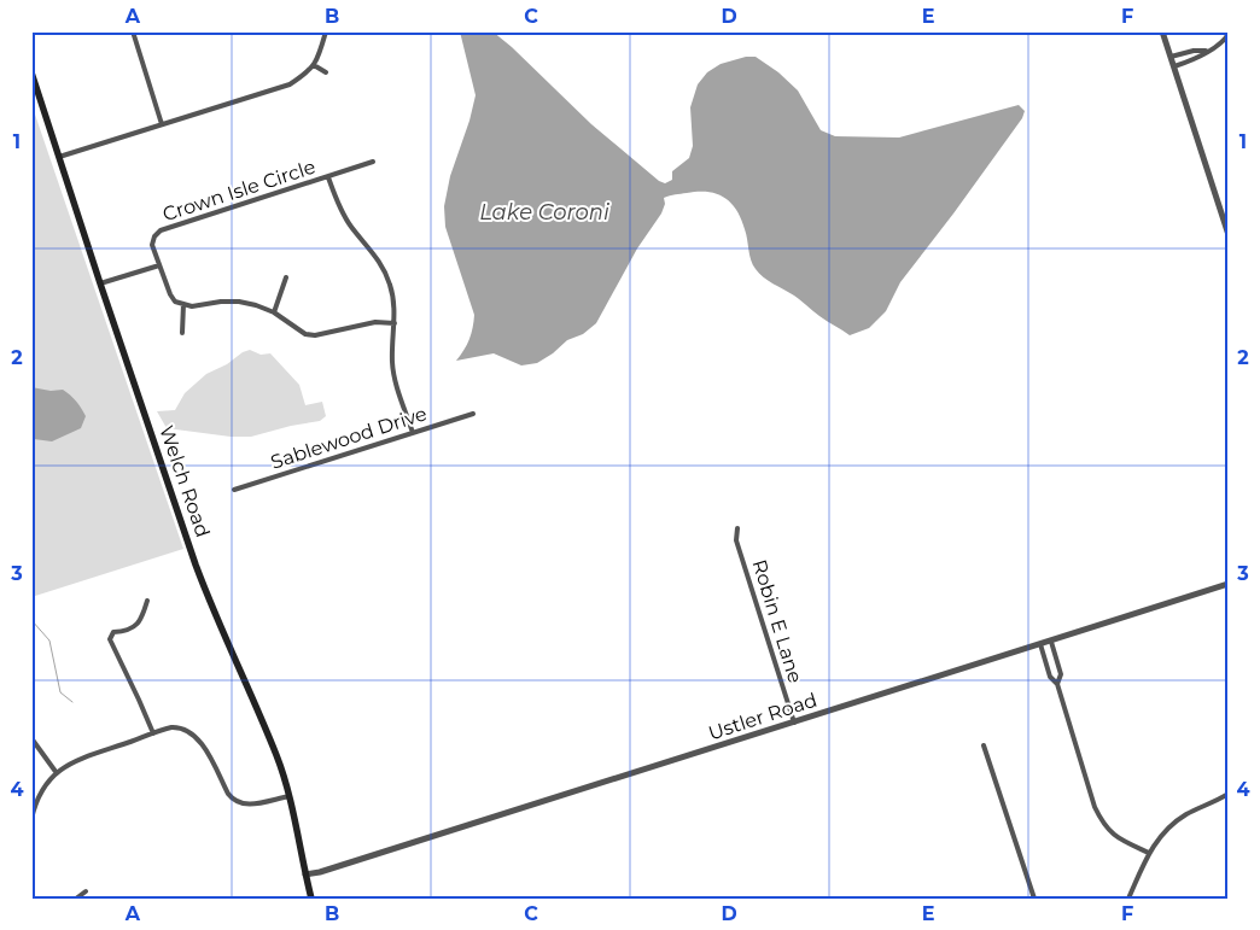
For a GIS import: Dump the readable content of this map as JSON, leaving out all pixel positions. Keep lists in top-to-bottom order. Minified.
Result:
{"streets":{"main road":["Welch Road"],"street":["Crown Isle Circle","Sablewood Drive","Robin E Lane","Ustler Road"]},"crossings":[["Crown Isle Circle","Sablewood Drive"],["Welch Road","Ustler Road"],["Robin E Lane","Ustler Road"]],"water":["Lake Coroni"],"grid":{"columns":["A","B","C","D","E","F"],"rows":["1","2","3","4"]}}
